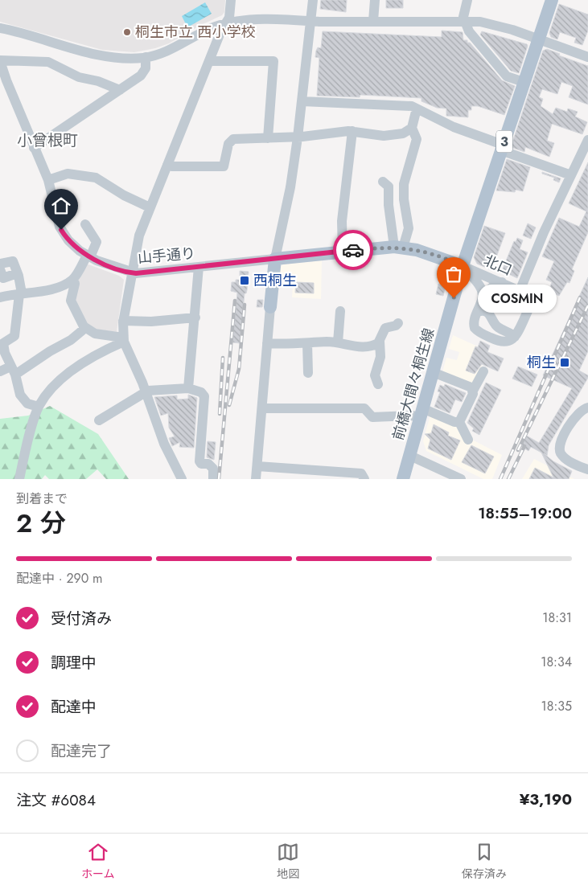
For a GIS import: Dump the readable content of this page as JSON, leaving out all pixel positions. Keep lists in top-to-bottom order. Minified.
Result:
{"streets":{"main road":["3","前橋大間々桐生線"],"street":["山手通り","北口"]},"crossings":[["北口","前橋大間々桐生線"]],"districts":["小曾根町"],"places":{"other":["桐生市立 西小学校","COSMIN"],"transit":["西桐生","桐生"]},"page":{"bubble":"COSMIN","heading":["2 分","到着まで","18:55–19:00"],"panel":["注文 #6084","¥3,190"],"bar":"配達中 · 290 m","list":[["受付済み","18:31"],["調理中","18:34"],["配達中","18:35"],"配達完了"],"tabs":["ホーム","地図","保存済み"]}}
